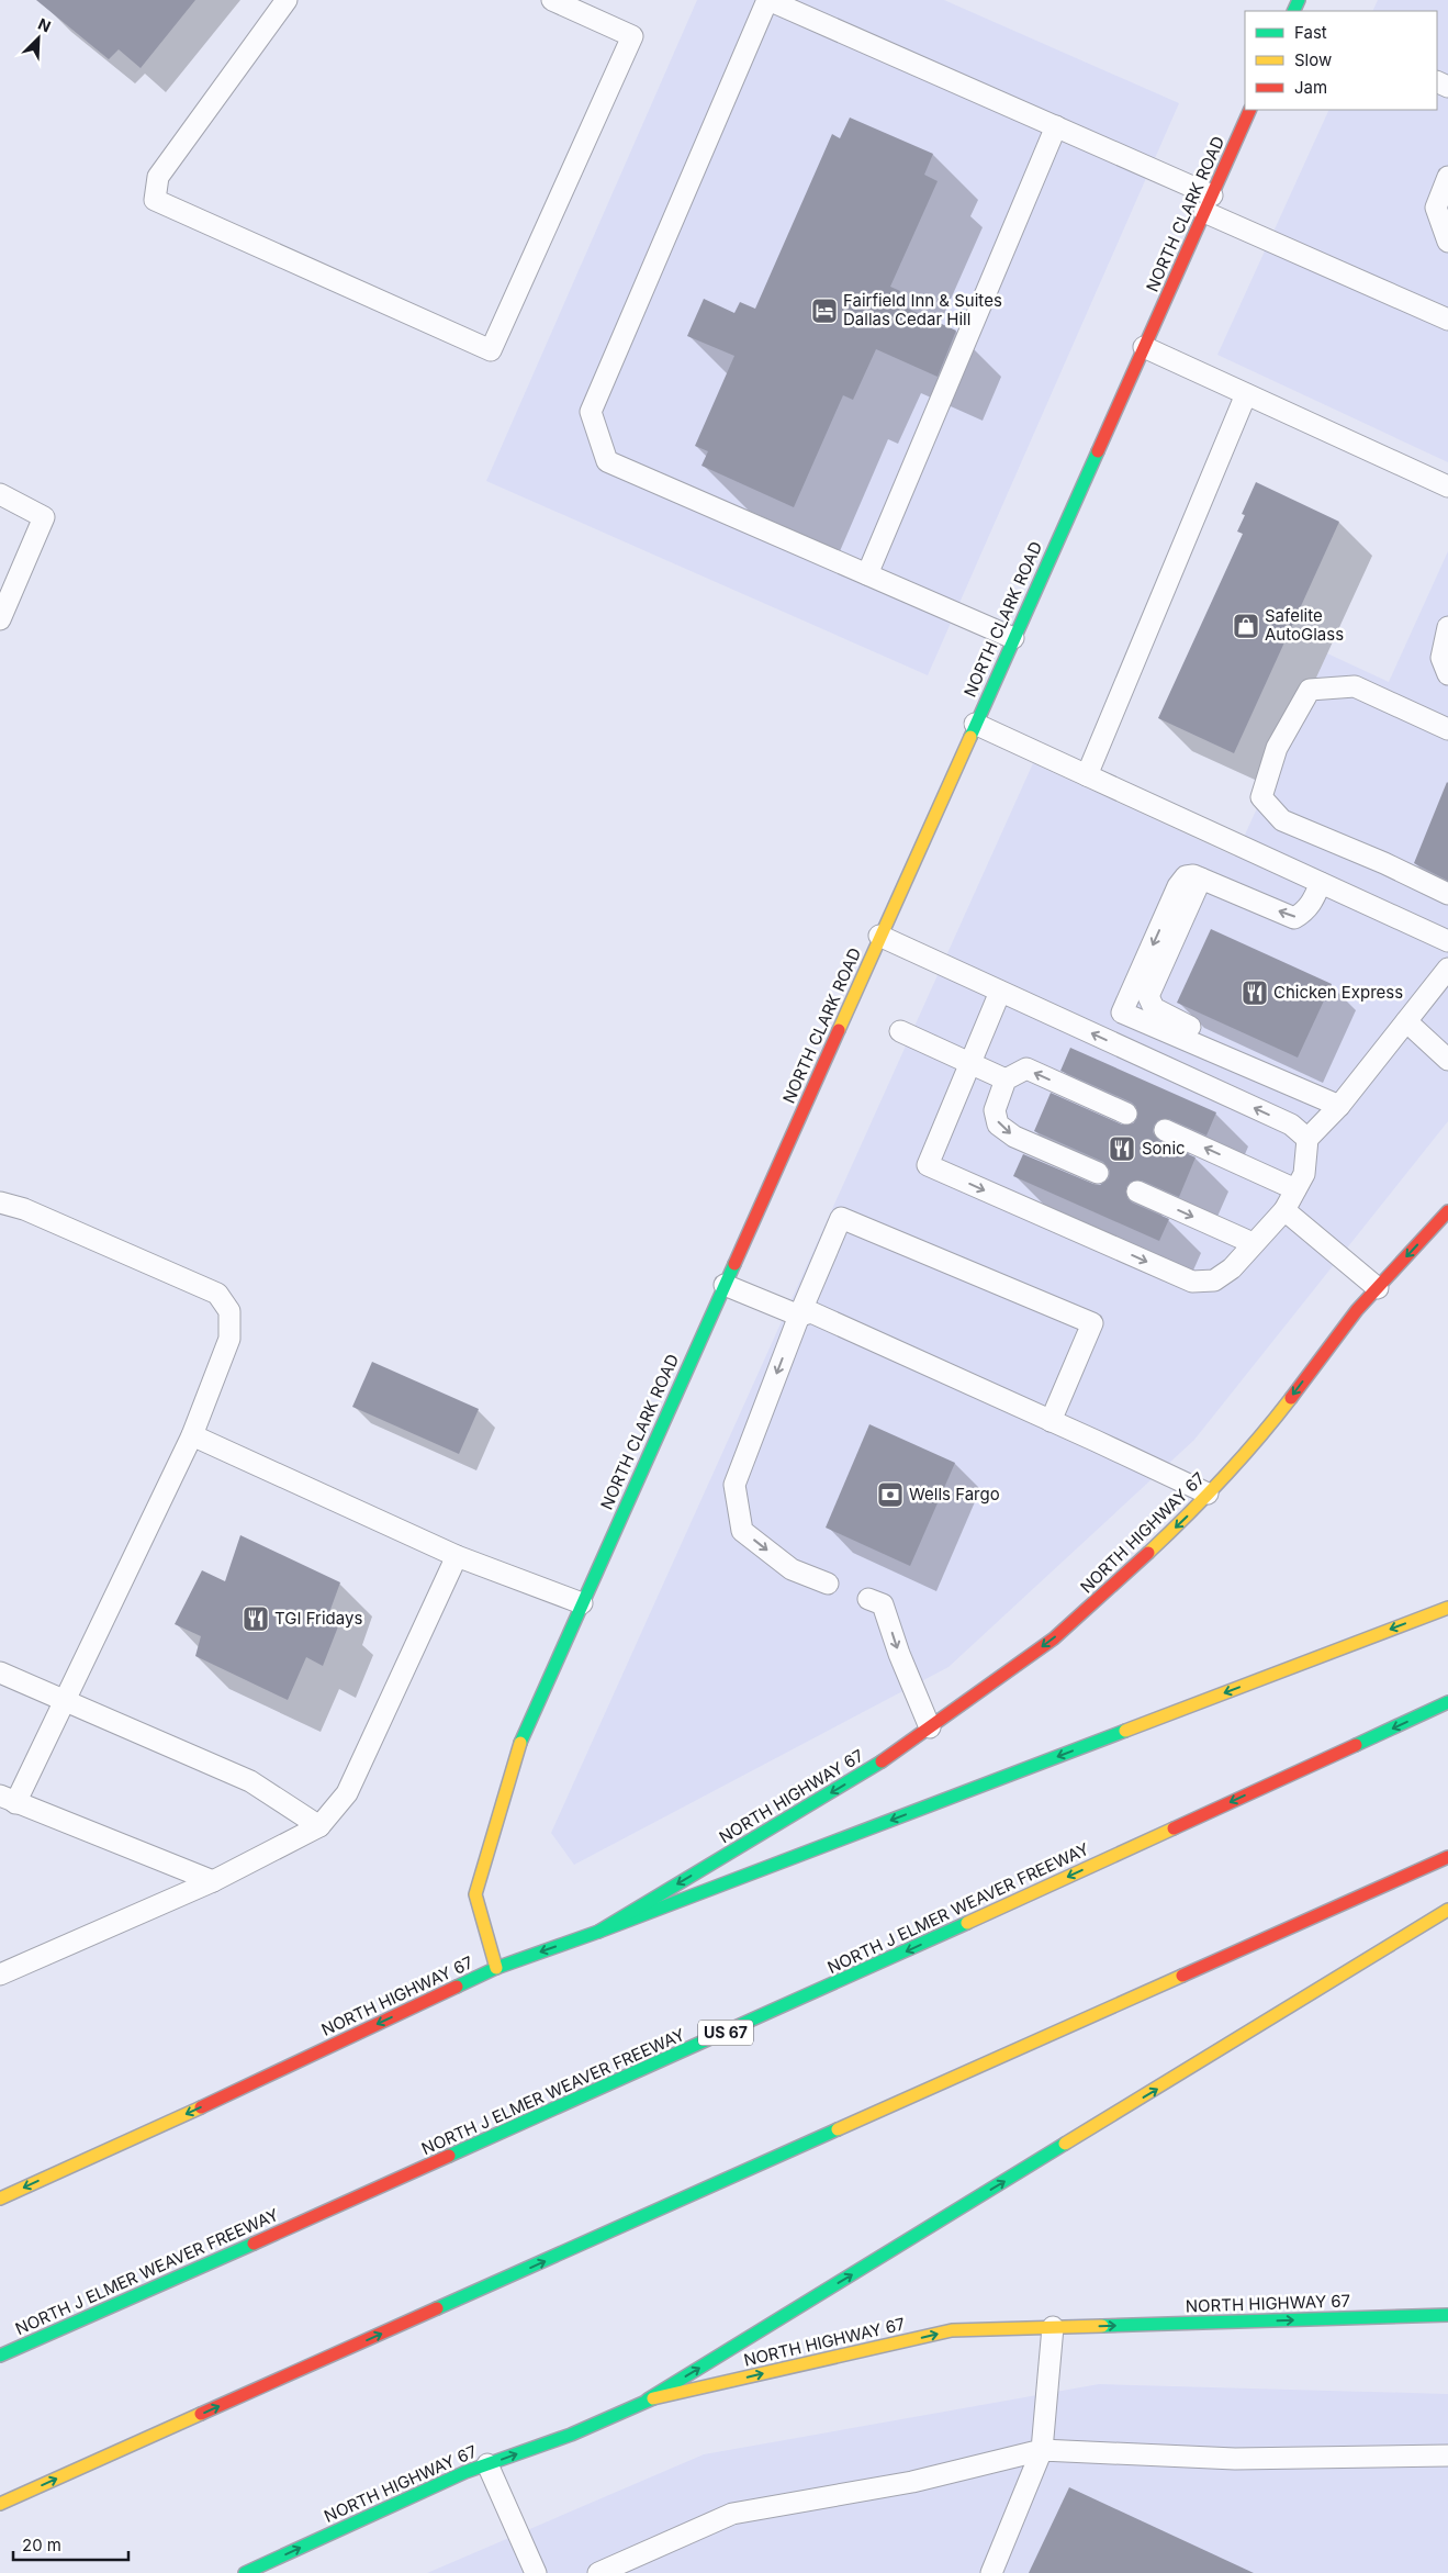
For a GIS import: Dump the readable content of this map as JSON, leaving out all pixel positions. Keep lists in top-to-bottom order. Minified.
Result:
{"streets":{"main road":["NORTH CLARK ROAD","NORTH HIGHWAY 67","NORTH J ELMER WEAVER FREEWAY","US 67"]},"crossings":[["NORTH CLARK ROAD","NORTH HIGHWAY 67"]],"one_way":["NORTH J ELMER WEAVER FREEWAY"],"places":{"hotel":["Fairfield Inn & Suites Dallas Cedar Hill"],"shop":["Safelite AutoGlass"],"restaurant":["Chicken Express","Sonic","TGI Fridays"],"bank":["Wells Fargo"]},"legend":["Fast","Slow","Jam"],"scale_bar":"20 m","north":"top right"}
